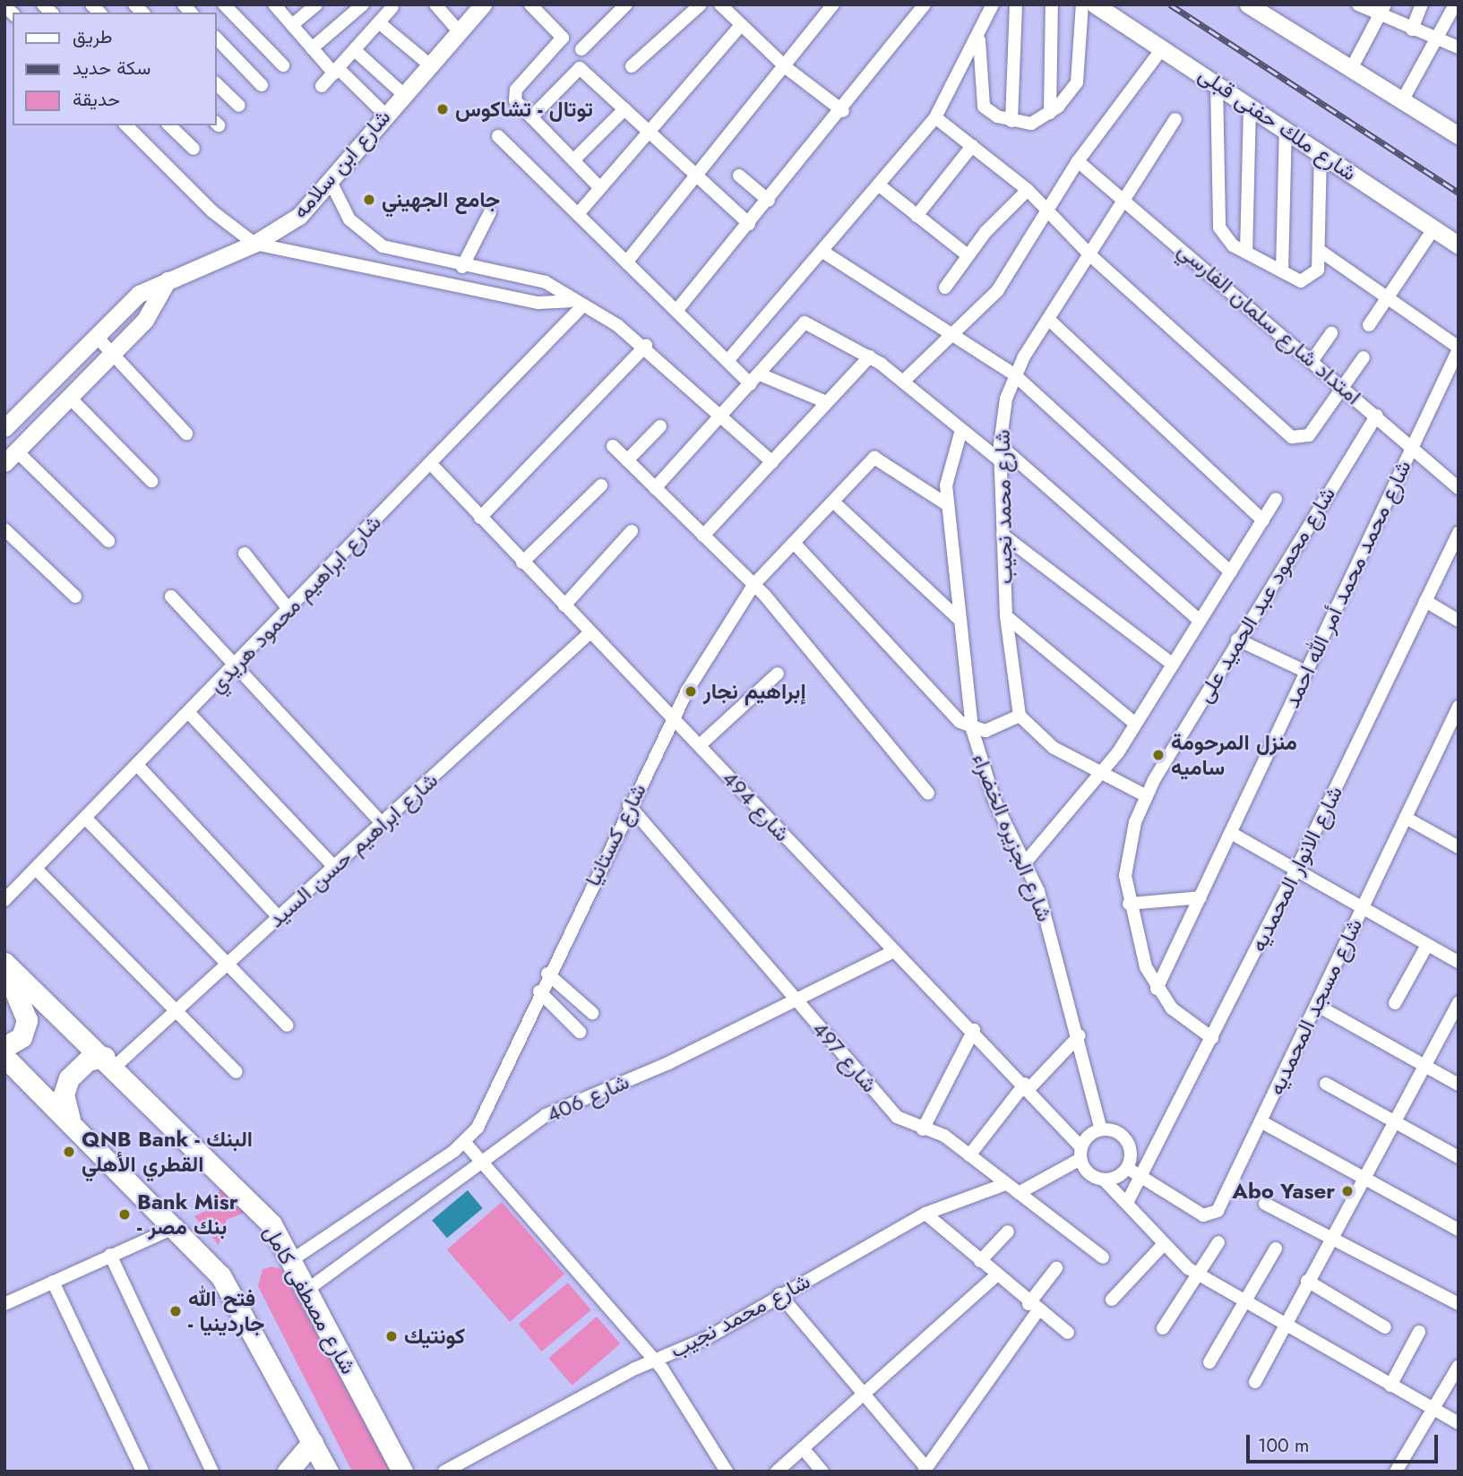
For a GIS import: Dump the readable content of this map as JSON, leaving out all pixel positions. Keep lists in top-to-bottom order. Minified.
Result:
{"streets":{"main road":["شارع مصطفى كامل"],"street":["شارع ملك حفنى قبلى","شارع ابن سلامه","امتداد شارع سلمان الفارسي","شارع محمد نجيب","شارع محمد محمد أمر الله احمد","شارع محمود عبد الحميد على","شارع ابراهيم محمود هريدي","شارع 494","شارع كستانيا","شارع الجزيره الخضراء","شارع ابراهيم حسن السيد","شارع الانوار المحمديه","شارع مسجد المحمديه","شارع 497","شارع 406"]},"crossings":[["امتداد شارع سلمان الفارسي","شارع محمد نجيب"],["امتداد شارع سلمان الفارسي","شارع محمد محمد أمر الله احمد"],["امتداد شارع سلمان الفارسي","شارع محمود عبد الحميد على"],["شارع محمد نجيب","شارع 497"],["شارع محمد محمد أمر الله احمد","شارع محمود عبد الحميد على"],["شارع محمود عبد الحميد على","شارع الانوار المحمديه"],["شارع ابراهيم محمود هريدي","شارع 494"],["شارع 494","شارع كستانيا"],["شارع 494","شارع الجزيره الخضراء"],["شارع 494","شارع ابراهيم حسن السيد"],["شارع 494","شارع مسجد المحمديه"],["شارع 494","شارع 406"],["شارع كستانيا","شارع الجزيره الخضراء"],["شارع كستانيا","شارع 497"],["شارع كستانيا","شارع مصطفى كامل"],["شارع الجزيره الخضراء","شارع مسجد المحمديه"],["شارع ابراهيم حسن السيد","شارع مصطفى كامل"],["شارع الانوار المحمديه","شارع مسجد المحمديه"],["شارع 497","شارع 406"],["شارع 406","شارع مصطفى كامل"]],"places":["توتال - تشاكوس","جامع الجهيني","إبراهيم نجار","منزل المرحومة ساميه","QNB Bank - البنك القطري الأهلي","Abo Yaser","Bank Misr - بنك مصر","فتح الله - جاردينيا","كونتيك"],"legend":["طريق","سكة حديد","حديقة"],"scale_bar":"100 m"}
